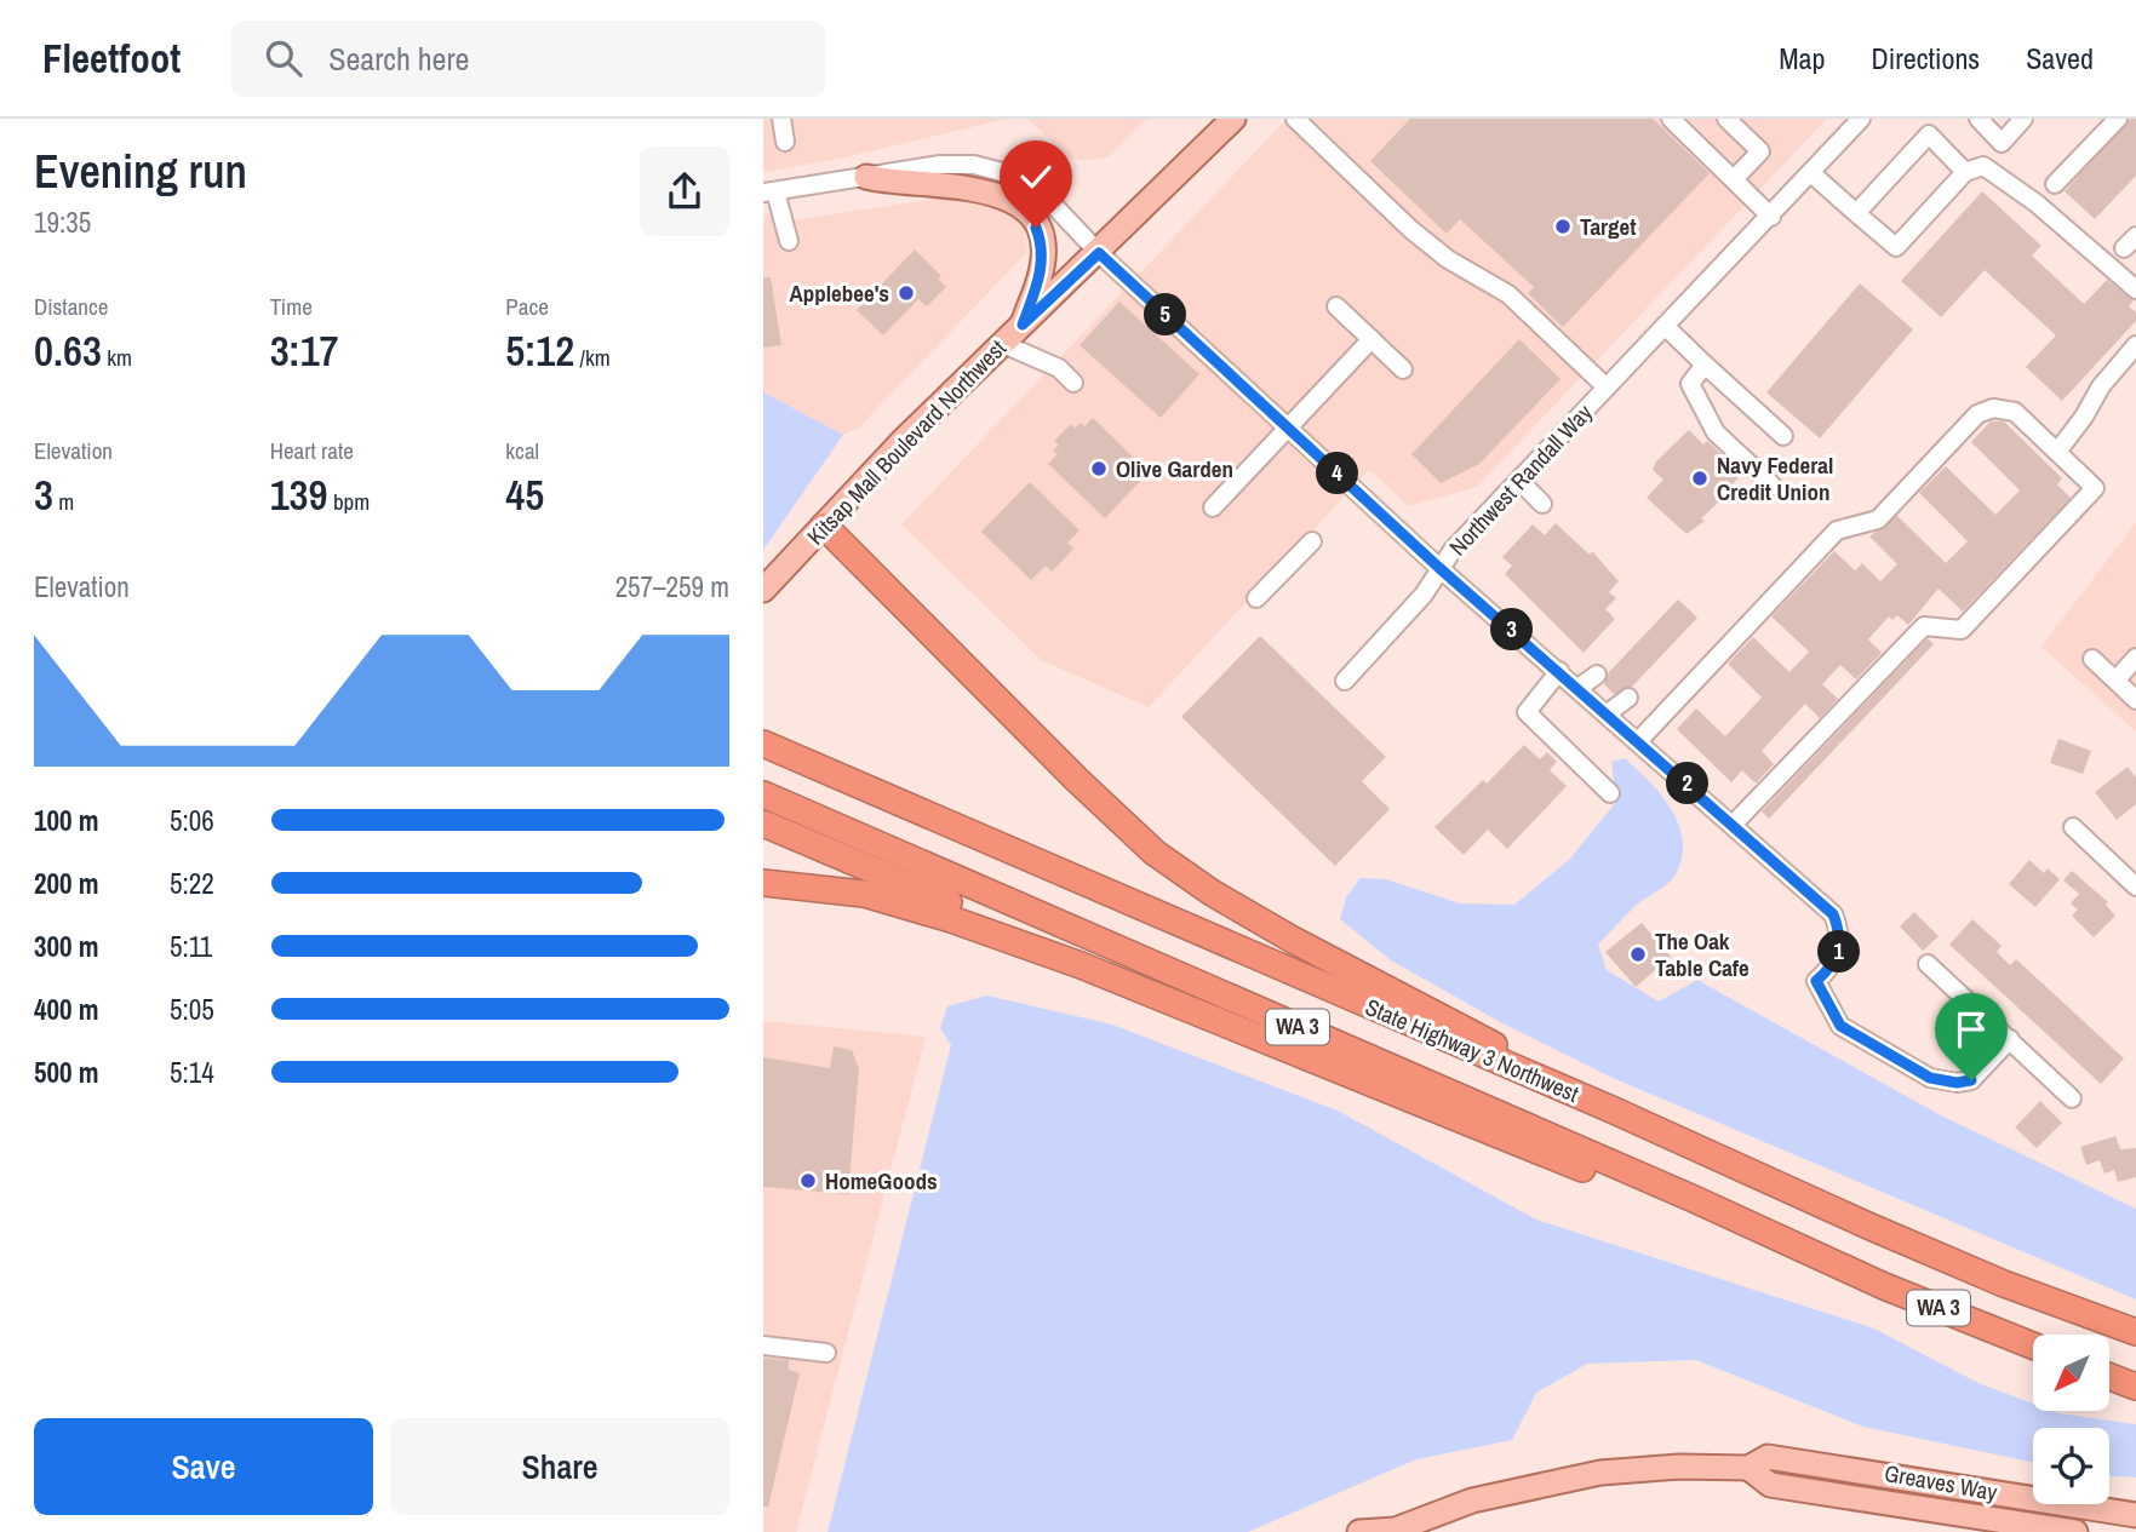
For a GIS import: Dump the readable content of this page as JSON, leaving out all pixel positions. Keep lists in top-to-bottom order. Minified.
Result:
{"streets":{"highway":["WA 3","State Highway 3 Northwest"],"main road":["Kitsap Mall Boulevard Northwest","Greaves Way"],"street":["Northwest Randall Way"]},"crossings":[["Kitsap Mall Boulevard Northwest","Northwest Randall Way"]],"places":["Target","Applebee's","Olive Garden","Navy Federal Credit Union","The Oak Table Cafe","HomeGoods"],"north":"bottom left","page":{"header":"Fleetfoot","search":"Search here","nav":["Map","Directions","Saved"],"heading":["Evening run","19:35"],"stats":[["Distance","0.63 km"],["Time","3:17"],["Pace","5:12 /km"],["Elevation","3 m"],["Heart rate","139 bpm"],["kcal","45"]],"pins":["5","4","3","2","1"],"chart":["Elevation","257–259 m"],"list":[{"name":"100 m","note":"5:06"},{"name":"200 m","note":"5:22"},{"name":"300 m","note":"5:11"},{"name":"400 m","note":"5:05"},{"name":"500 m","note":"5:14"}],"buttons":["Save","Share"]}}
